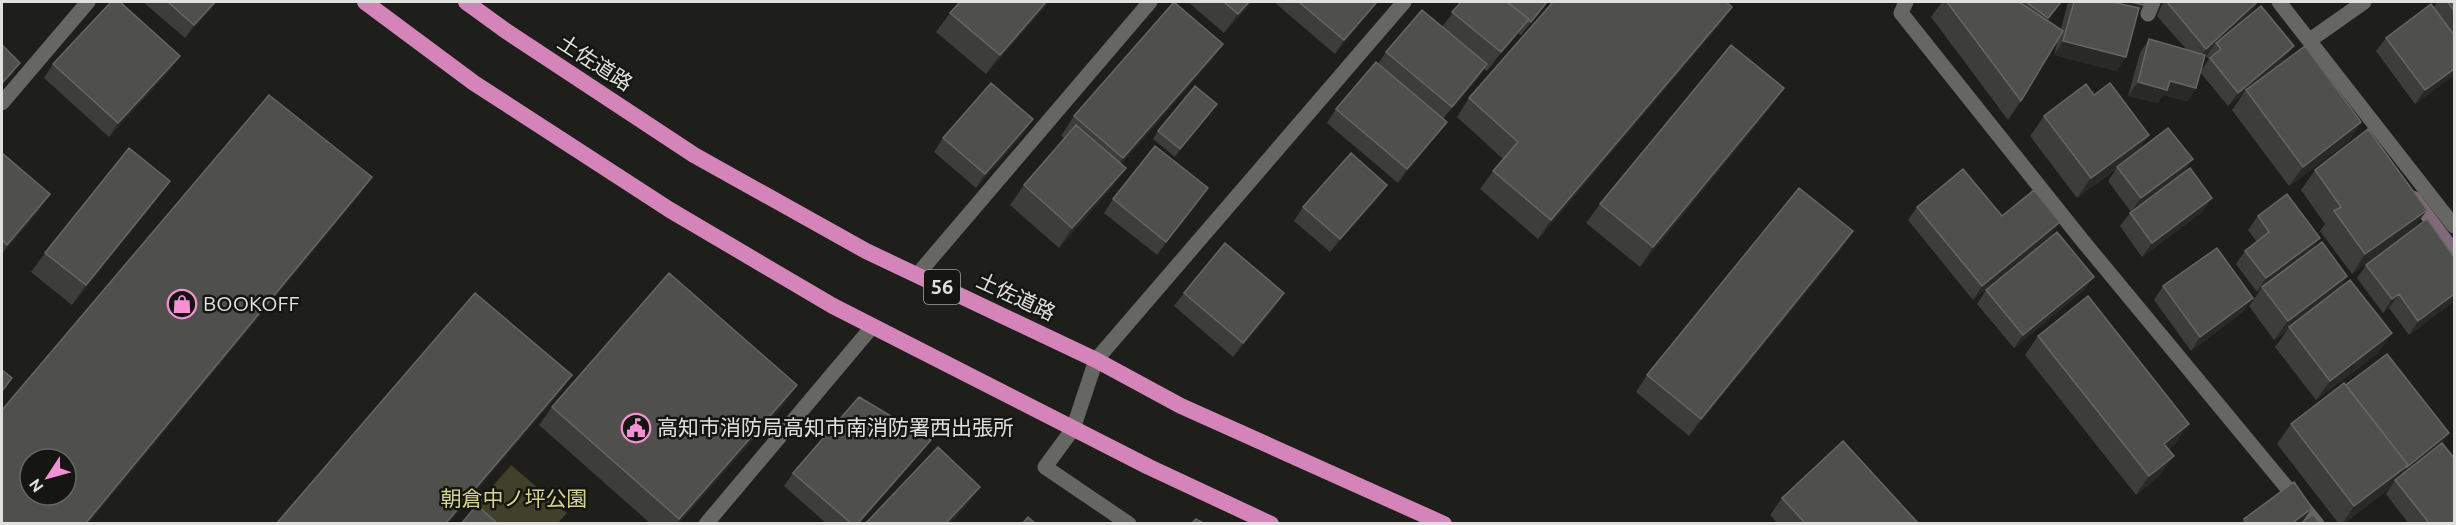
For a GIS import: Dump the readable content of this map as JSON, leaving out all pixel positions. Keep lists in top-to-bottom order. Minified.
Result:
{"streets":{"highway":["土佐道路","56"]},"parks":["朝倉中ノ坪公園"],"places":{"shop":["BOOKOFF"],"public building":["高知市消防局高知市南消防署西出張所"]},"north":"bottom left"}
